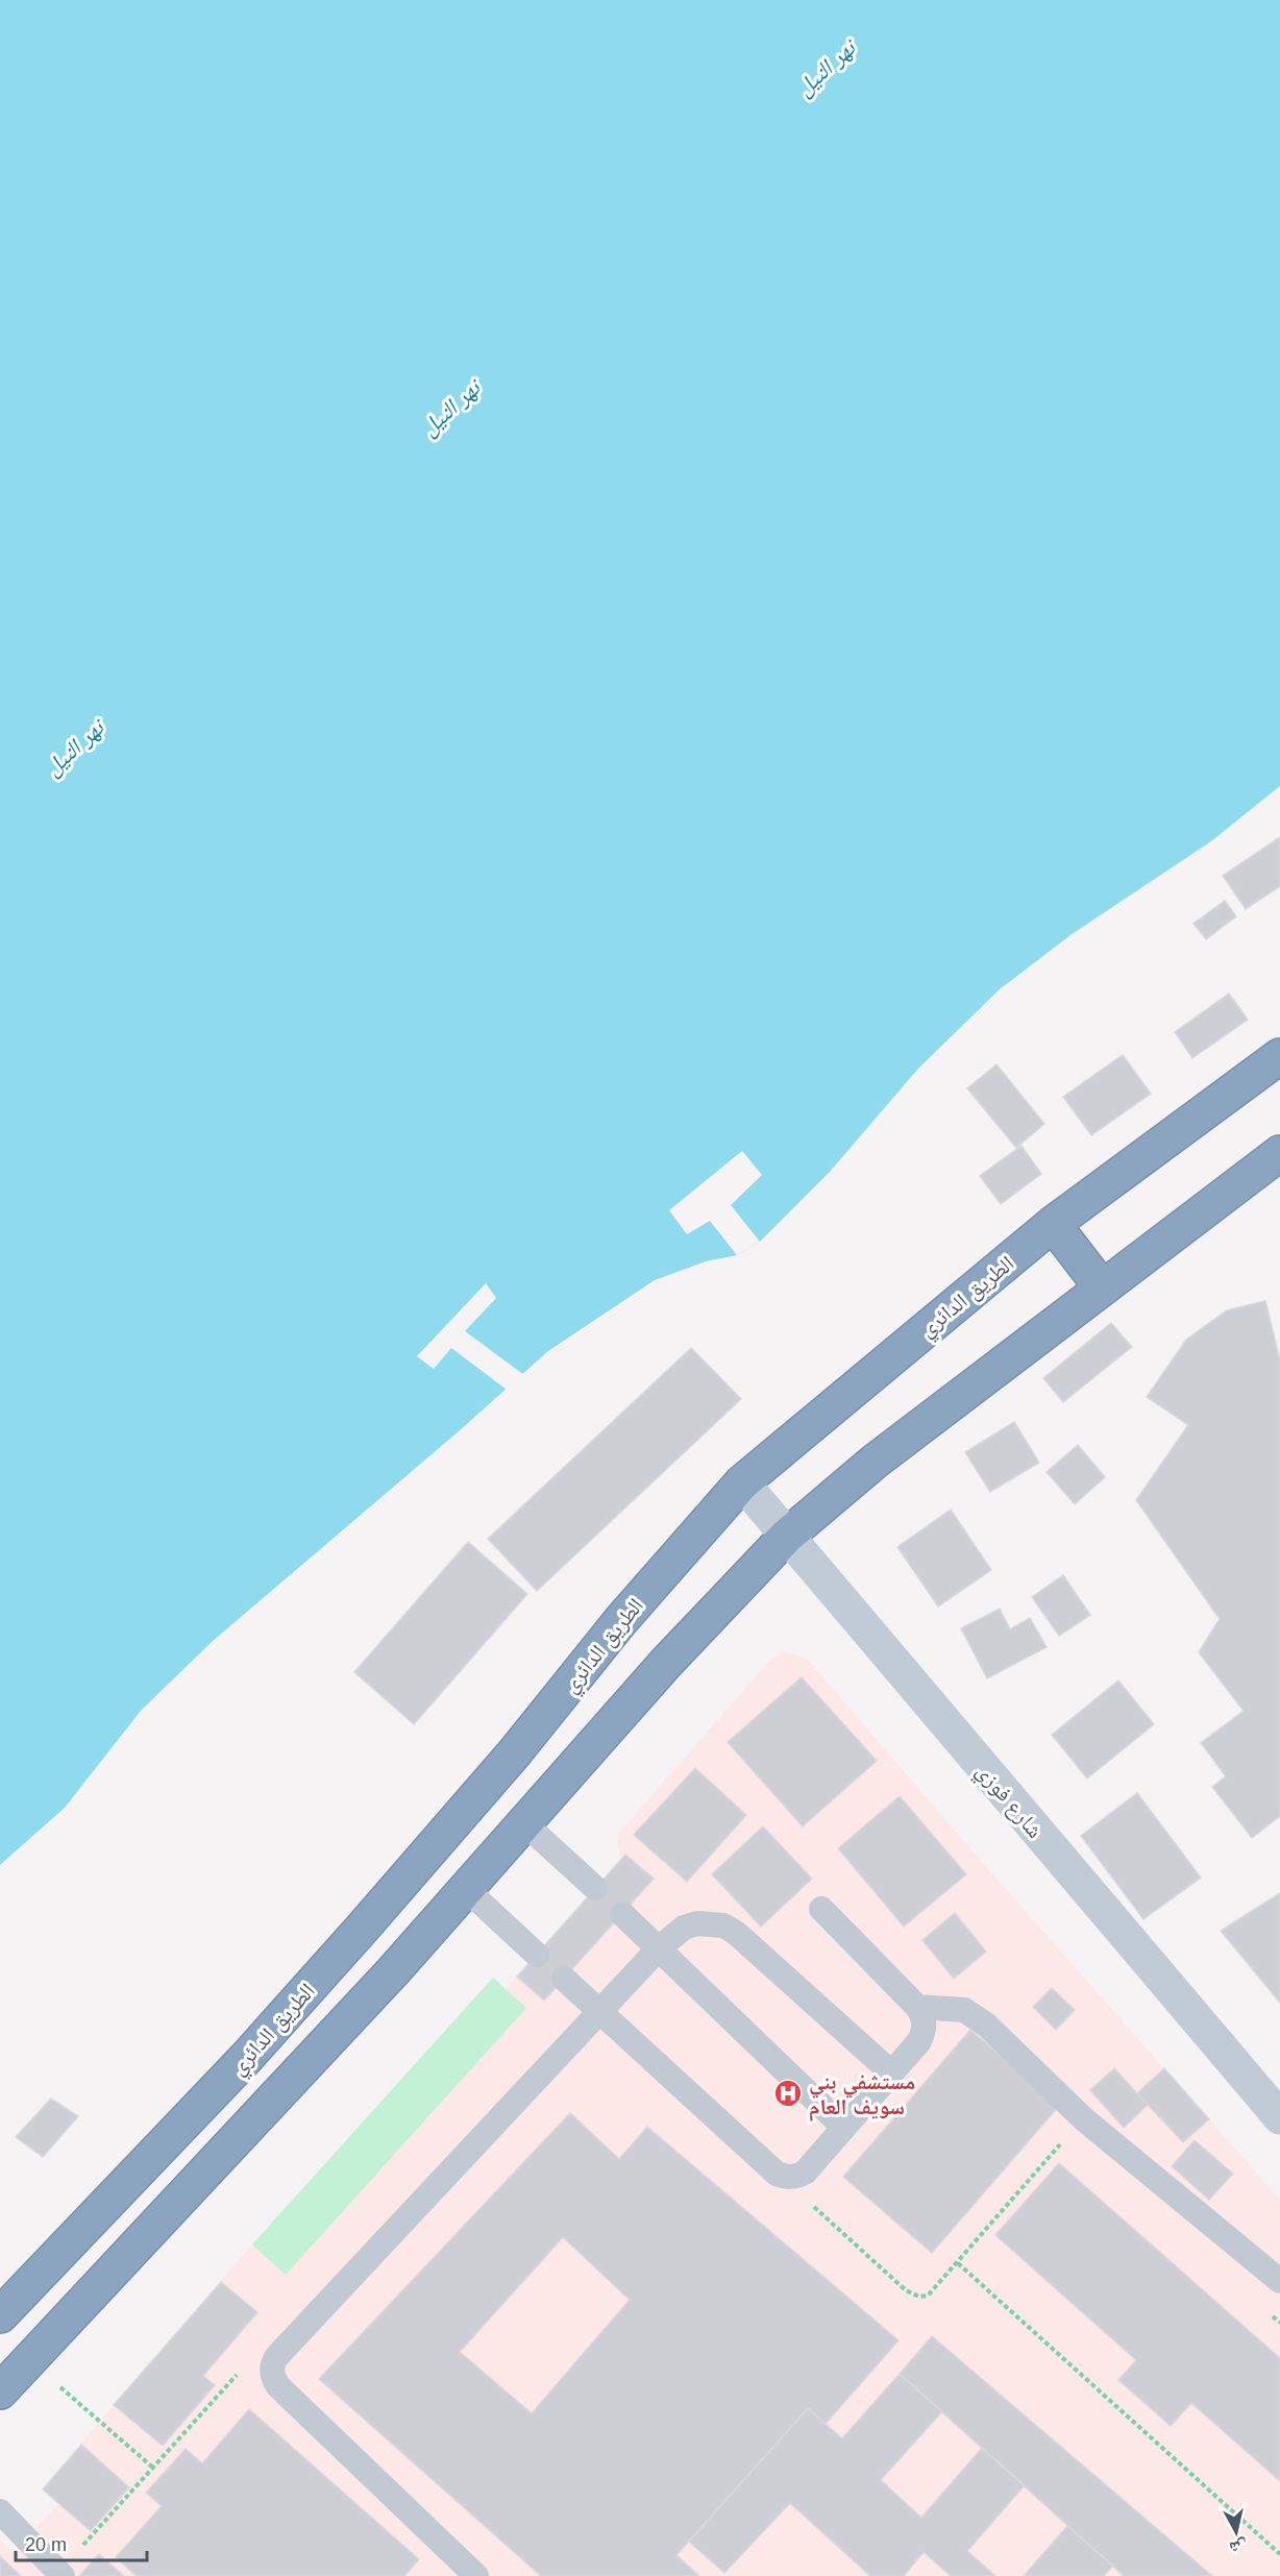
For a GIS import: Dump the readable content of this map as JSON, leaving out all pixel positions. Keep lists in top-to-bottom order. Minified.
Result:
{"streets":{"highway":["الطريق الدائري"],"street":["شارع فوزي"]},"crossings":[["الطريق الدائري","شارع فوزي"]],"water":["نهر النيل"],"places":{"hospital":["مستشفي بني سويف العام"]},"scale_bar":"20 m","north":"bottom"}
